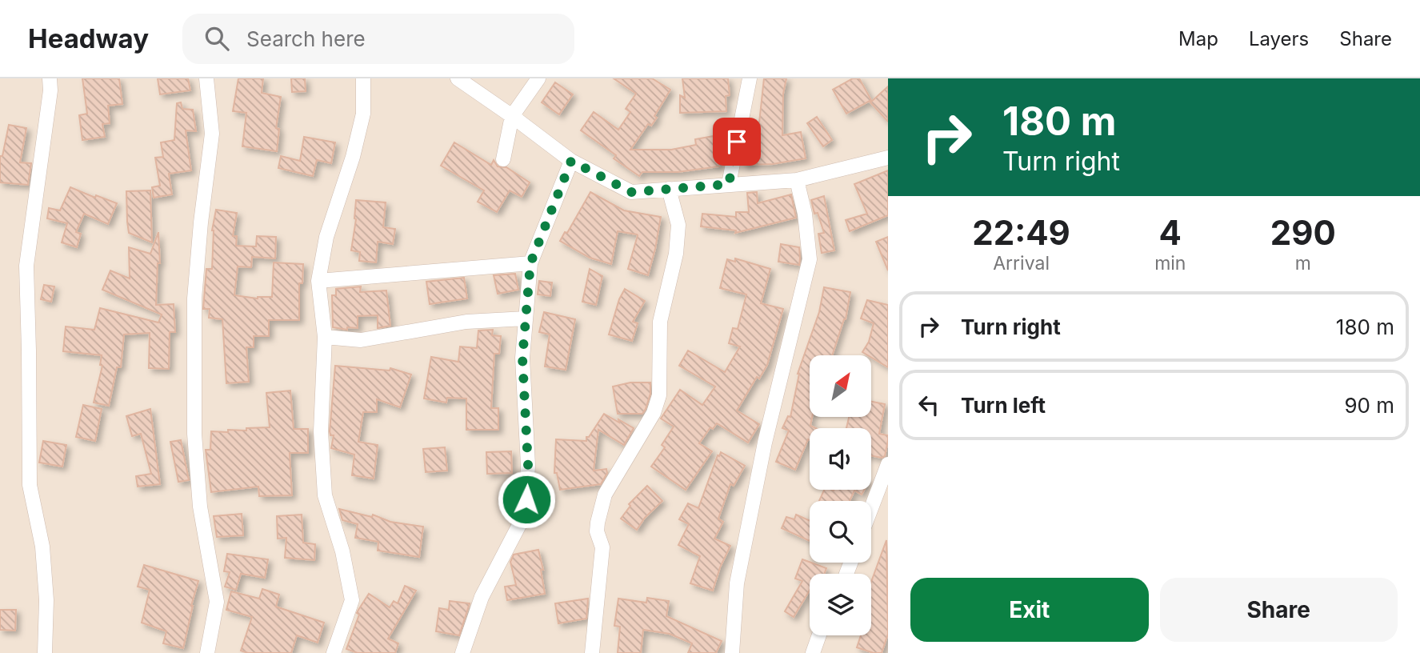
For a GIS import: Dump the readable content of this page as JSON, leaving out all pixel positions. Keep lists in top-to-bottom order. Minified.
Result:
{"north":"top right","page":{"header":"Headway","search":"Search here","nav":["Map","Layers","Share"],"turn":["180 m","Turn right"],"eta":["22:49","Arrival","4","min","290","m"],"list":[{"name":"Turn right","value":"180 m"},{"name":"Turn left","value":"90 m"}],"buttons":["Exit","Share"]}}
